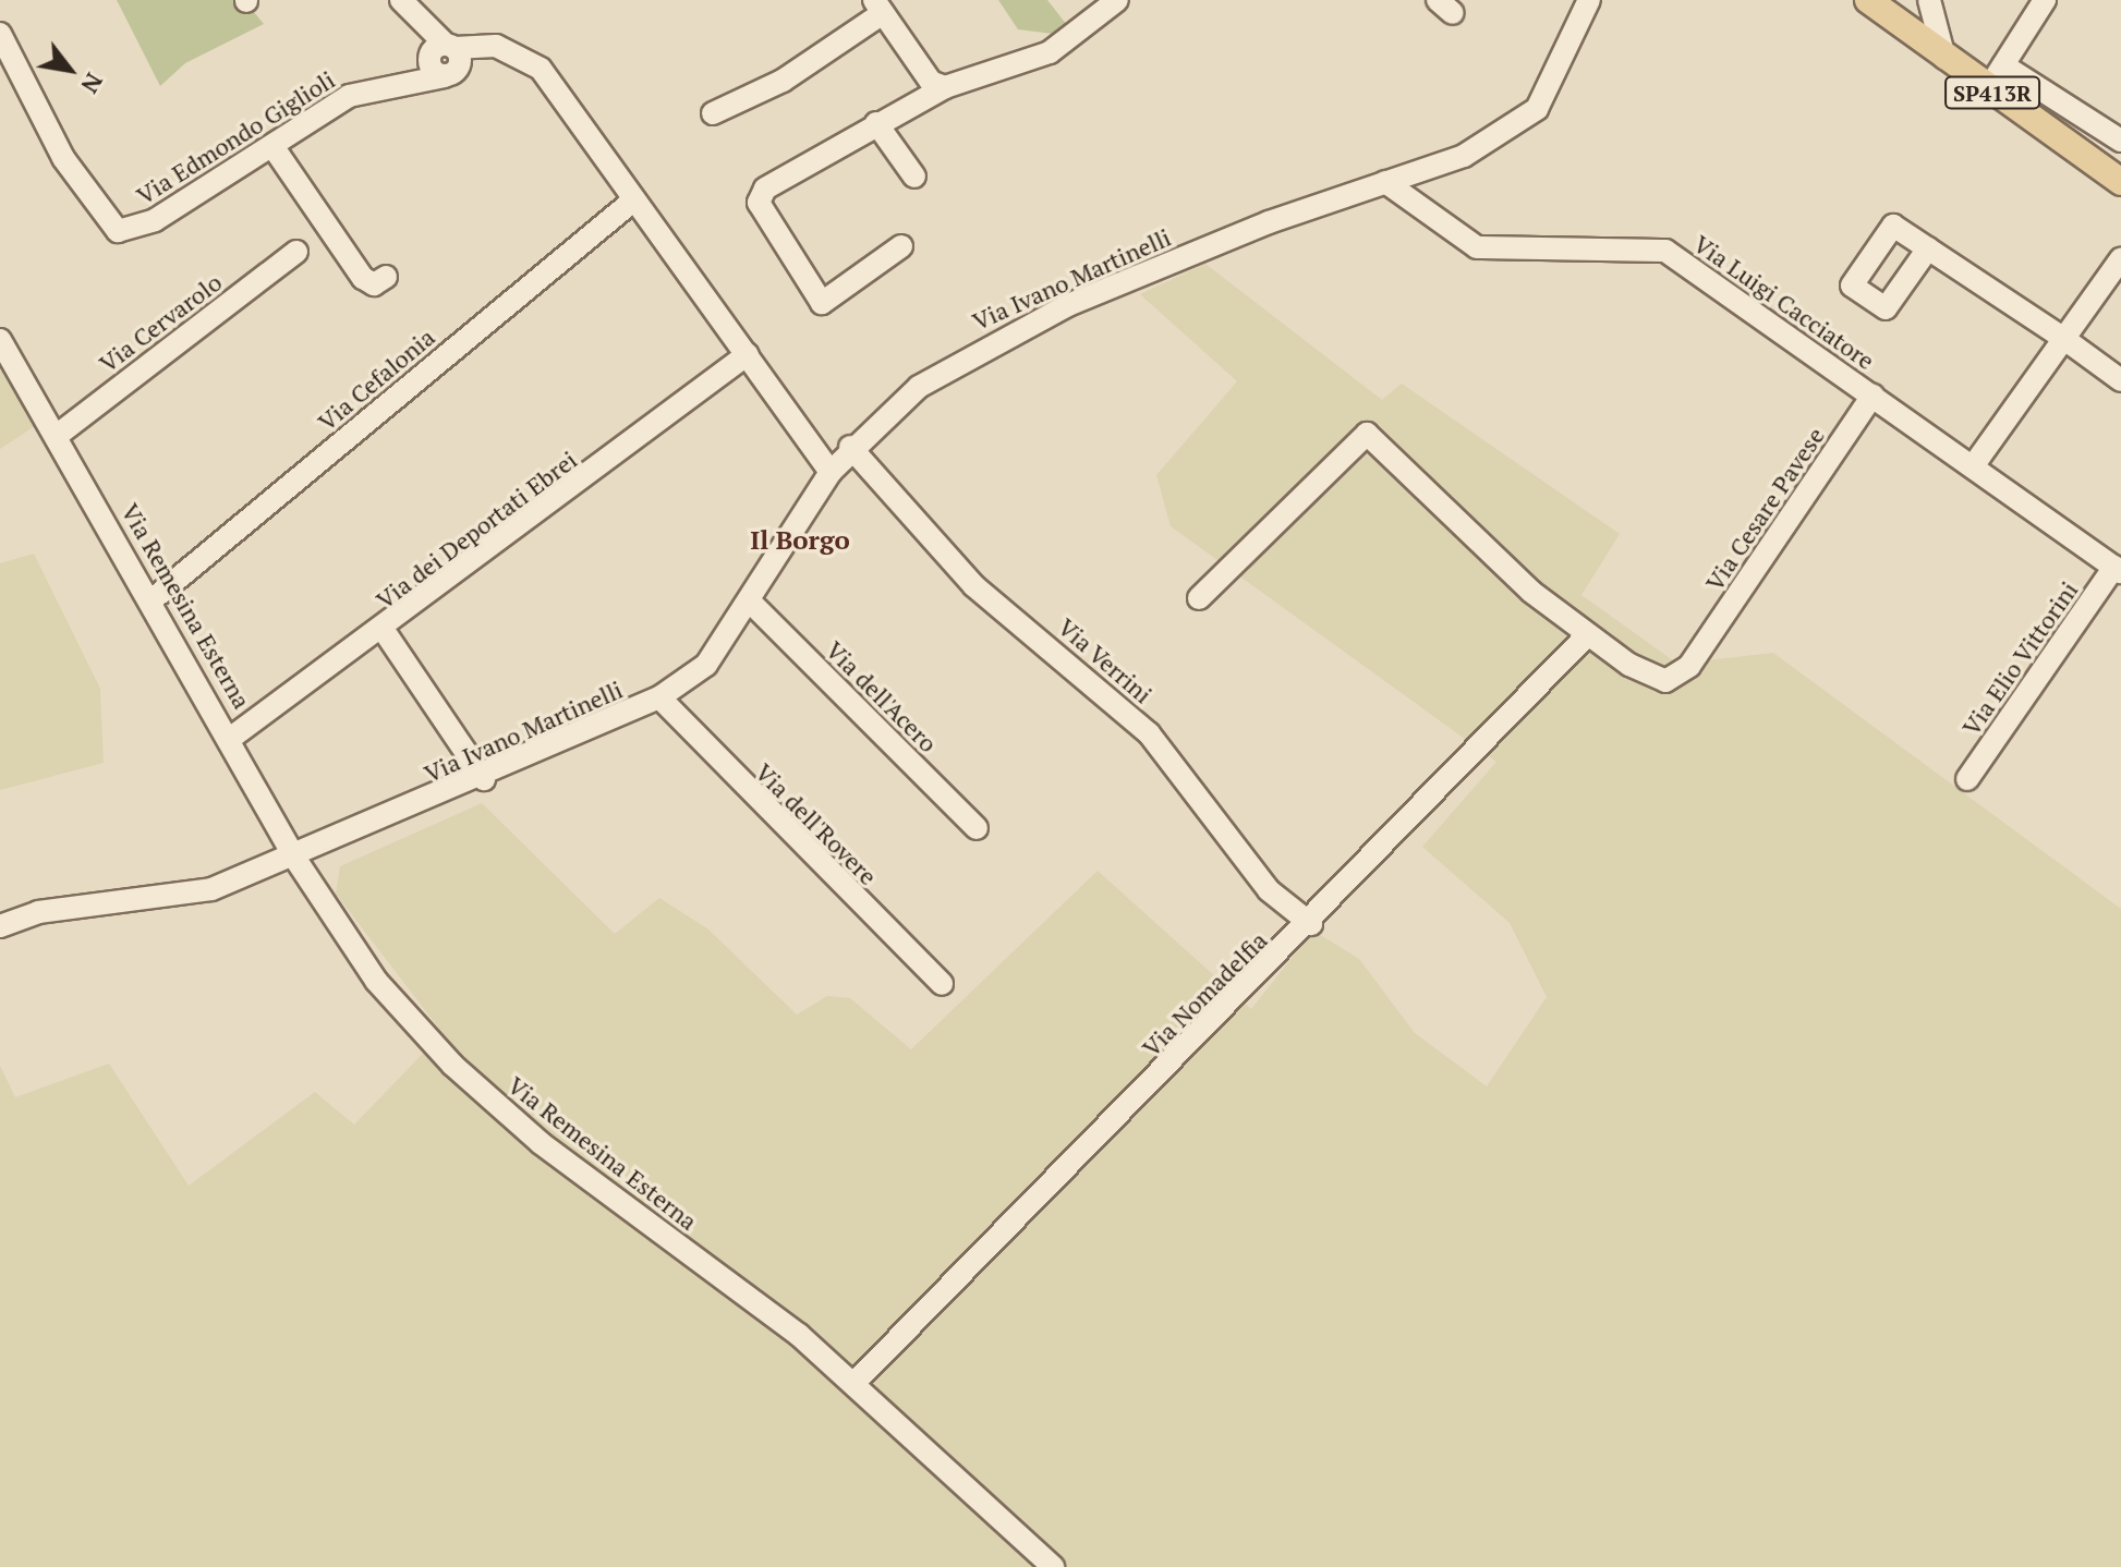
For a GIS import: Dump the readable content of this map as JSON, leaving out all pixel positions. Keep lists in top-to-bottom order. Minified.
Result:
{"streets":{"main road":["SP413R"],"street":["Via Edmondo Giglioli","Via Ivano Martinelli","Via Luigi Cacciatore","Via Cervarolo","Via Cefalonia","Via Cesare Pavese","Via dei Deportati Ebrei","Via Remesina Esterna","Via Elio Vittorini","Via Verrini","Via dell'Acero","Via dell'Rovere","Via Nomadelfia"]},"crossings":[["Via Ivano Martinelli","Via Luigi Cacciatore"],["Via Ivano Martinelli","Via Remesina Esterna"],["Via Ivano Martinelli","Via Verrini"],["Via Ivano Martinelli","Via dell'Acero"],["Via Ivano Martinelli","Via dell'Rovere"],["Via Luigi Cacciatore","Via Cesare Pavese"],["Via Luigi Cacciatore","Via Elio Vittorini"],["Via Cervarolo","Via Remesina Esterna"],["Via Cefalonia","Via Remesina Esterna"],["Via Cesare Pavese","Via Nomadelfia"],["Via dei Deportati Ebrei","Via Remesina Esterna"],["Via Remesina Esterna","Via Nomadelfia"],["Via Verrini","Via Nomadelfia"]],"districts":["Il Borgo"],"north":"bottom right"}
